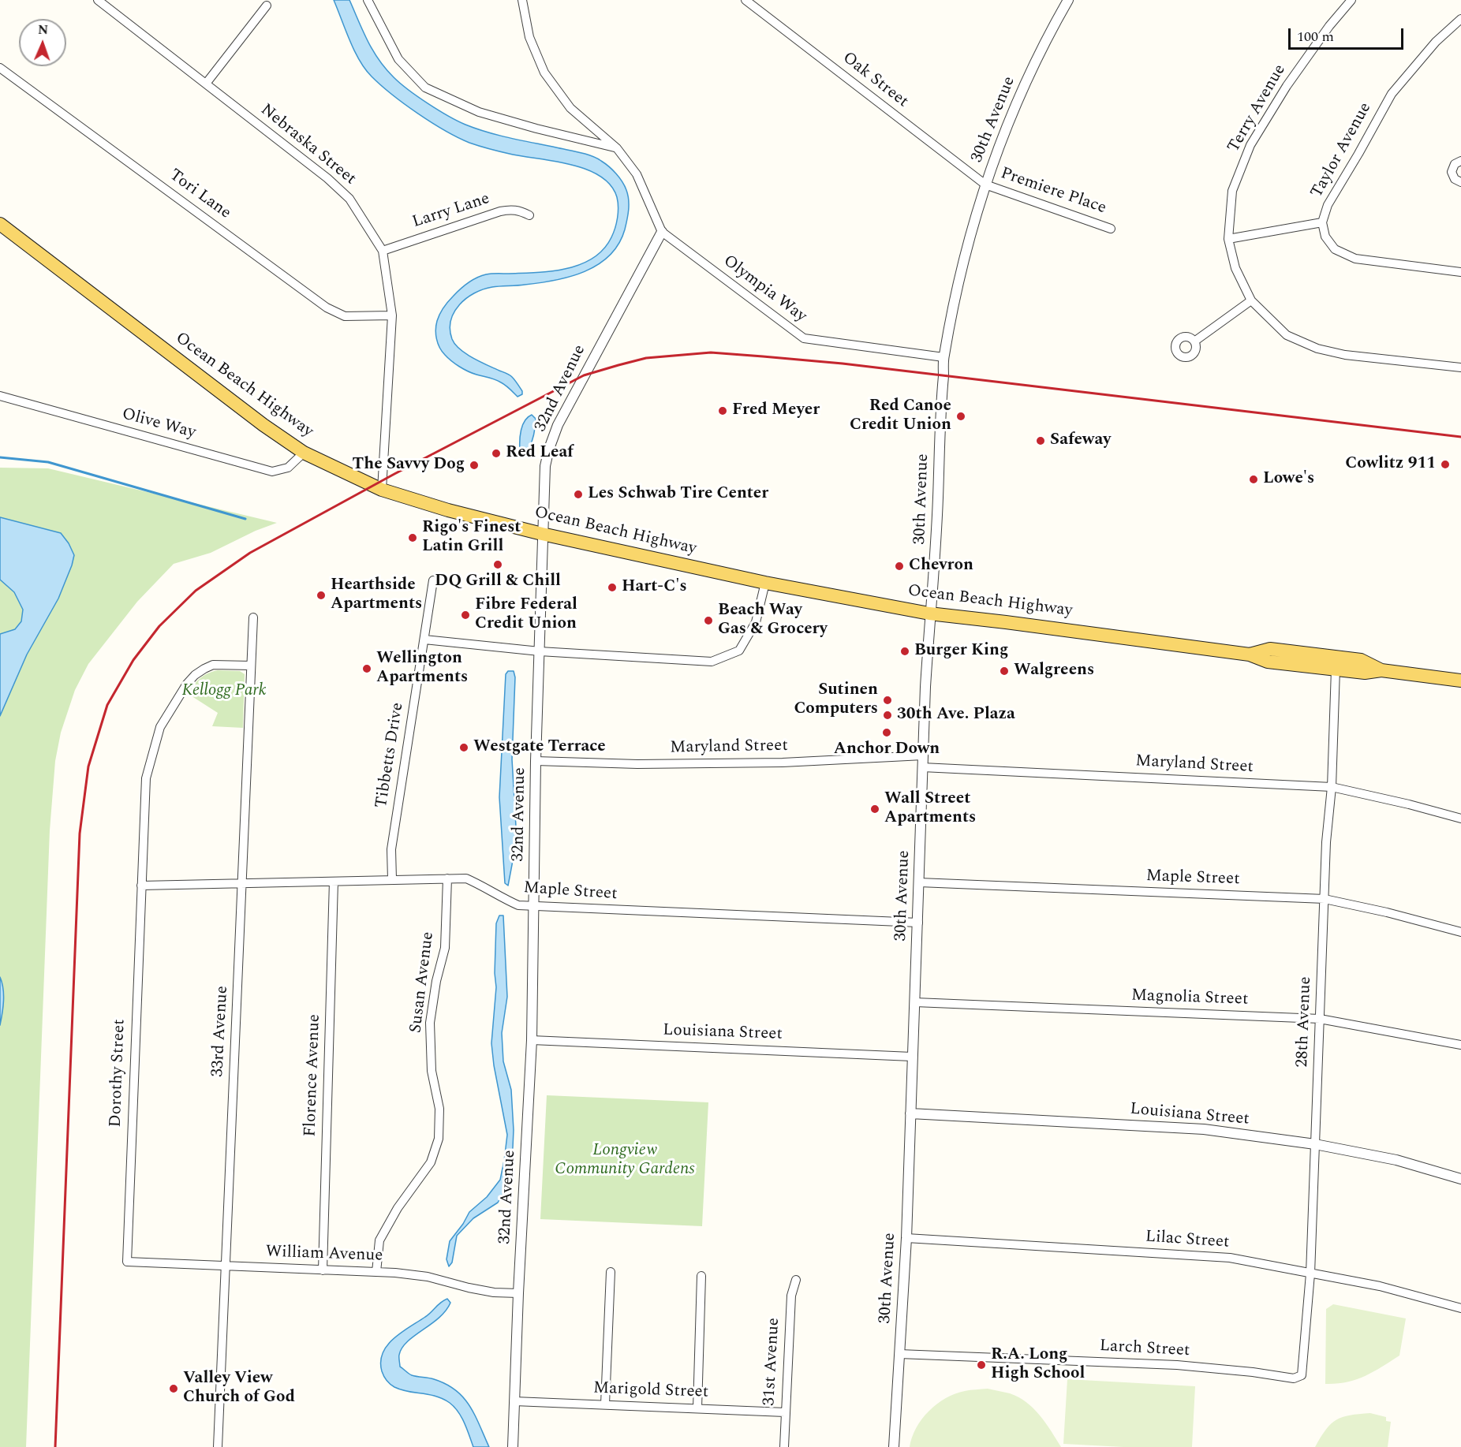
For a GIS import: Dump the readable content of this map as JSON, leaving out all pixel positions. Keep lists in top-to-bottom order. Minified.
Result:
{"streets":{"main road":["Ocean Beach Highway"],"street":["Oak Street","Terry Avenue","30th Avenue","Nebraska Street","Taylor Avenue","Premiere Place","Tori Lane","Larry Lane","Olympia Way","32nd Avenue","Olive Way","Maryland Street","Tibbetts Drive","Maple Street","Susan Avenue","Magnolia Street","28th Avenue","33rd Avenue","Louisiana Street","Dorothy Street","Florence Avenue","Lilac Street","William Avenue","Larch Street","31st Avenue","Marigold Street"]},"crossings":[["Oak Street","30th Avenue"],["Oak Street","Premiere Place"],["30th Avenue","Premiere Place"],["30th Avenue","Olympia Way"],["30th Avenue","Ocean Beach Highway"],["30th Avenue","Maryland Street"],["30th Avenue","Maple Street"],["30th Avenue","Magnolia Street"],["30th Avenue","Louisiana Street"],["30th Avenue","Lilac Street"],["30th Avenue","Larch Street"],["Nebraska Street","Tori Lane"],["Nebraska Street","Larry Lane"],["Nebraska Street","Ocean Beach Highway"],["Olympia Way","32nd Avenue"],["Ocean Beach Highway","32nd Avenue"],["Ocean Beach Highway","Olive Way"],["Ocean Beach Highway","28th Avenue"],["32nd Avenue","Maryland Street"],["32nd Avenue","Maple Street"],["32nd Avenue","Louisiana Street"],["32nd Avenue","William Avenue"],["32nd Avenue","Marigold Street"],["Maryland Street","28th Avenue"],["Tibbetts Drive","Maple Street"],["Maple Street","Susan Avenue"],["Maple Street","28th Avenue"],["Maple Street","33rd Avenue"],["Maple Street","Dorothy Street"],["Maple Street","Florence Avenue"],["Susan Avenue","William Avenue"],["Magnolia Street","28th Avenue"],["28th Avenue","Louisiana Street"],["28th Avenue","Lilac Street"],["28th Avenue","Larch Street"],["33rd Avenue","Dorothy Street"],["33rd Avenue","William Avenue"],["Dorothy Street","William Avenue"],["Florence Avenue","William Avenue"],["31st Avenue","Marigold Street"]],"parks":["Kellogg Park","Longview Community Gardens"],"places":["Fred Meyer","Red Canoe Credit Union","Safeway","Red Leaf","Cowlitz 911","The Savvy Dog","Lowe's","Les Schwab Tire Center","Rigo's Finest Latin Grill","DQ Grill & Chill","Chevron","Hart-C's","Hearthside Apartments","Fibre Federal Credit Union","Beach Way Gas & Grocery","Burger King","Wellington Apartments","Walgreens","Sutinen Computers","30th Ave. Plaza","Anchor Down","Westgate Terrace","Wall Street Apartments","R.A. Long High School","Valley View Church of God"],"scale_bar":"100 m","north":"top"}
